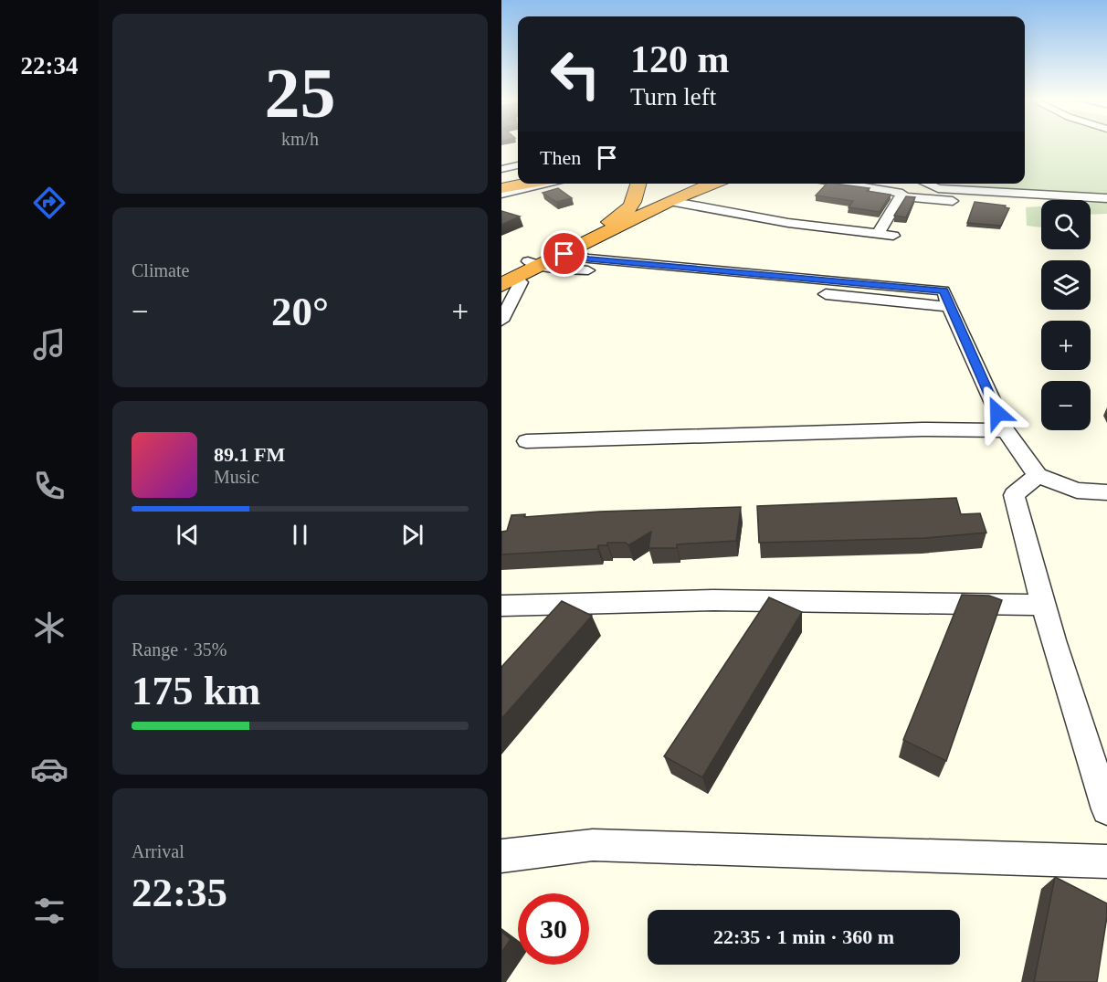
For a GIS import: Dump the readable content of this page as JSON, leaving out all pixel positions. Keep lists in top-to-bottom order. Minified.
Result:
{"page":{"tabs":"22:34","tile":[["25","km/h"],"Climate",["Range · 35%","175 km"],["Arrival","22:35"]],"turn":["120 m","Turn left"],"then":"Then","map_buttons":["+","−"],"heat":["−","20°","+"],"song":["89.1 FM","Music"],"limit":"30","trip":"22:35 · 1 min · 360 m"}}
